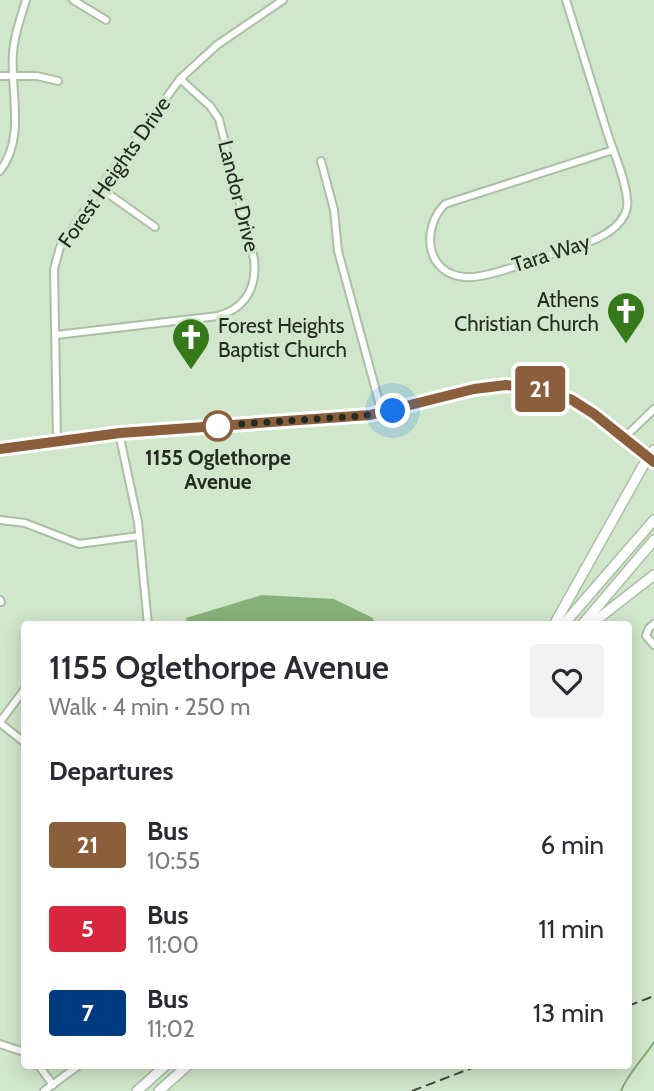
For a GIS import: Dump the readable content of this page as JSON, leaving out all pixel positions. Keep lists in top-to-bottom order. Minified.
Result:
{"streets":{"street":["Forest Heights Drive","Landor Drive","Tara Way"]},"crossings":[["Forest Heights Drive","Landor Drive"]],"places":{"church":["Athens Christian Church","Forest Heights Baptist Church"],"other":["1155 Oglethorpe Avenue"]},"lines":["bus line 21"],"page":{"on_map":"21","heading":[["1155 Oglethorpe Avenue","Walk · 4 min · 250 m"],"Departures"],"list":[{"mark":"21","name":"Bus","note":"10:55","value":"6 min"},{"mark":"5","name":"Bus","note":"11:00","value":"11 min"},{"mark":"7","name":"Bus","note":"11:02","value":"13 min"}]}}
